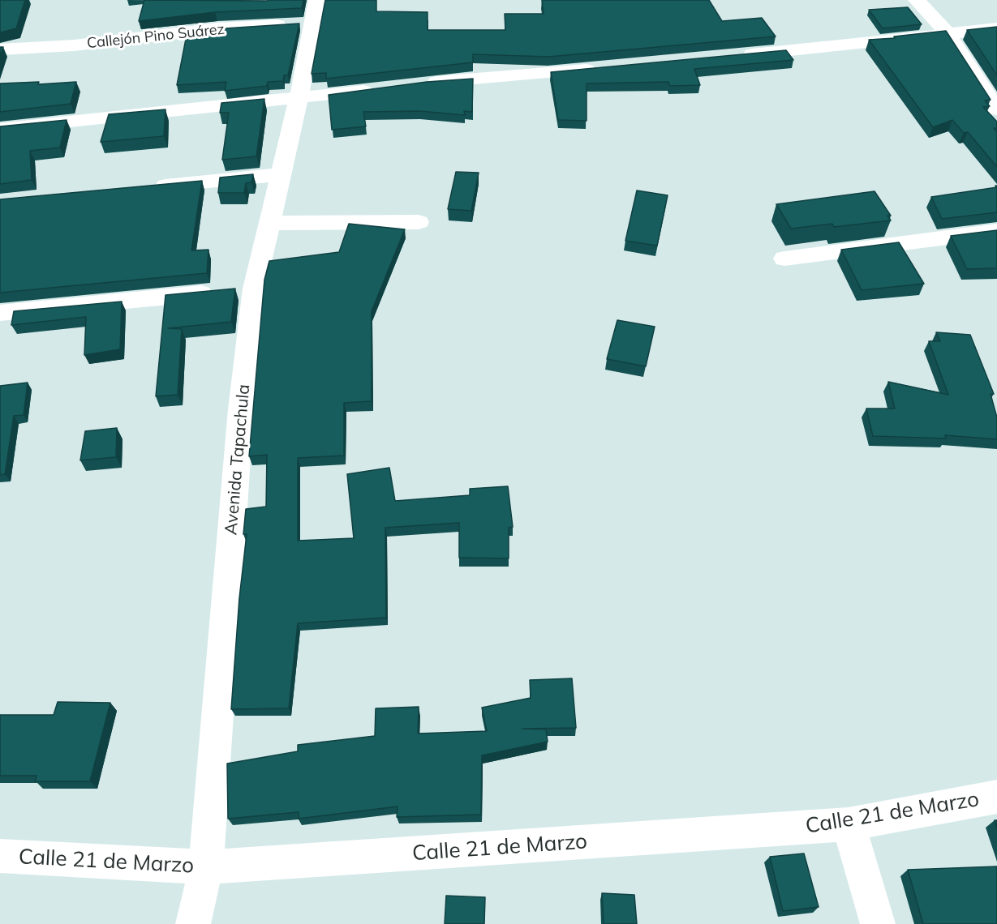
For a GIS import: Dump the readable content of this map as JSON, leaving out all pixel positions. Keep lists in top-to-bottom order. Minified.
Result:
{"streets":{"street":["Callejón Pino Suárez","Avenida Tapachula","Calle 21 de Marzo"]},"crossings":[["Callejón Pino Suárez","Avenida Tapachula"],["Avenida Tapachula","Calle 21 de Marzo"]]}
